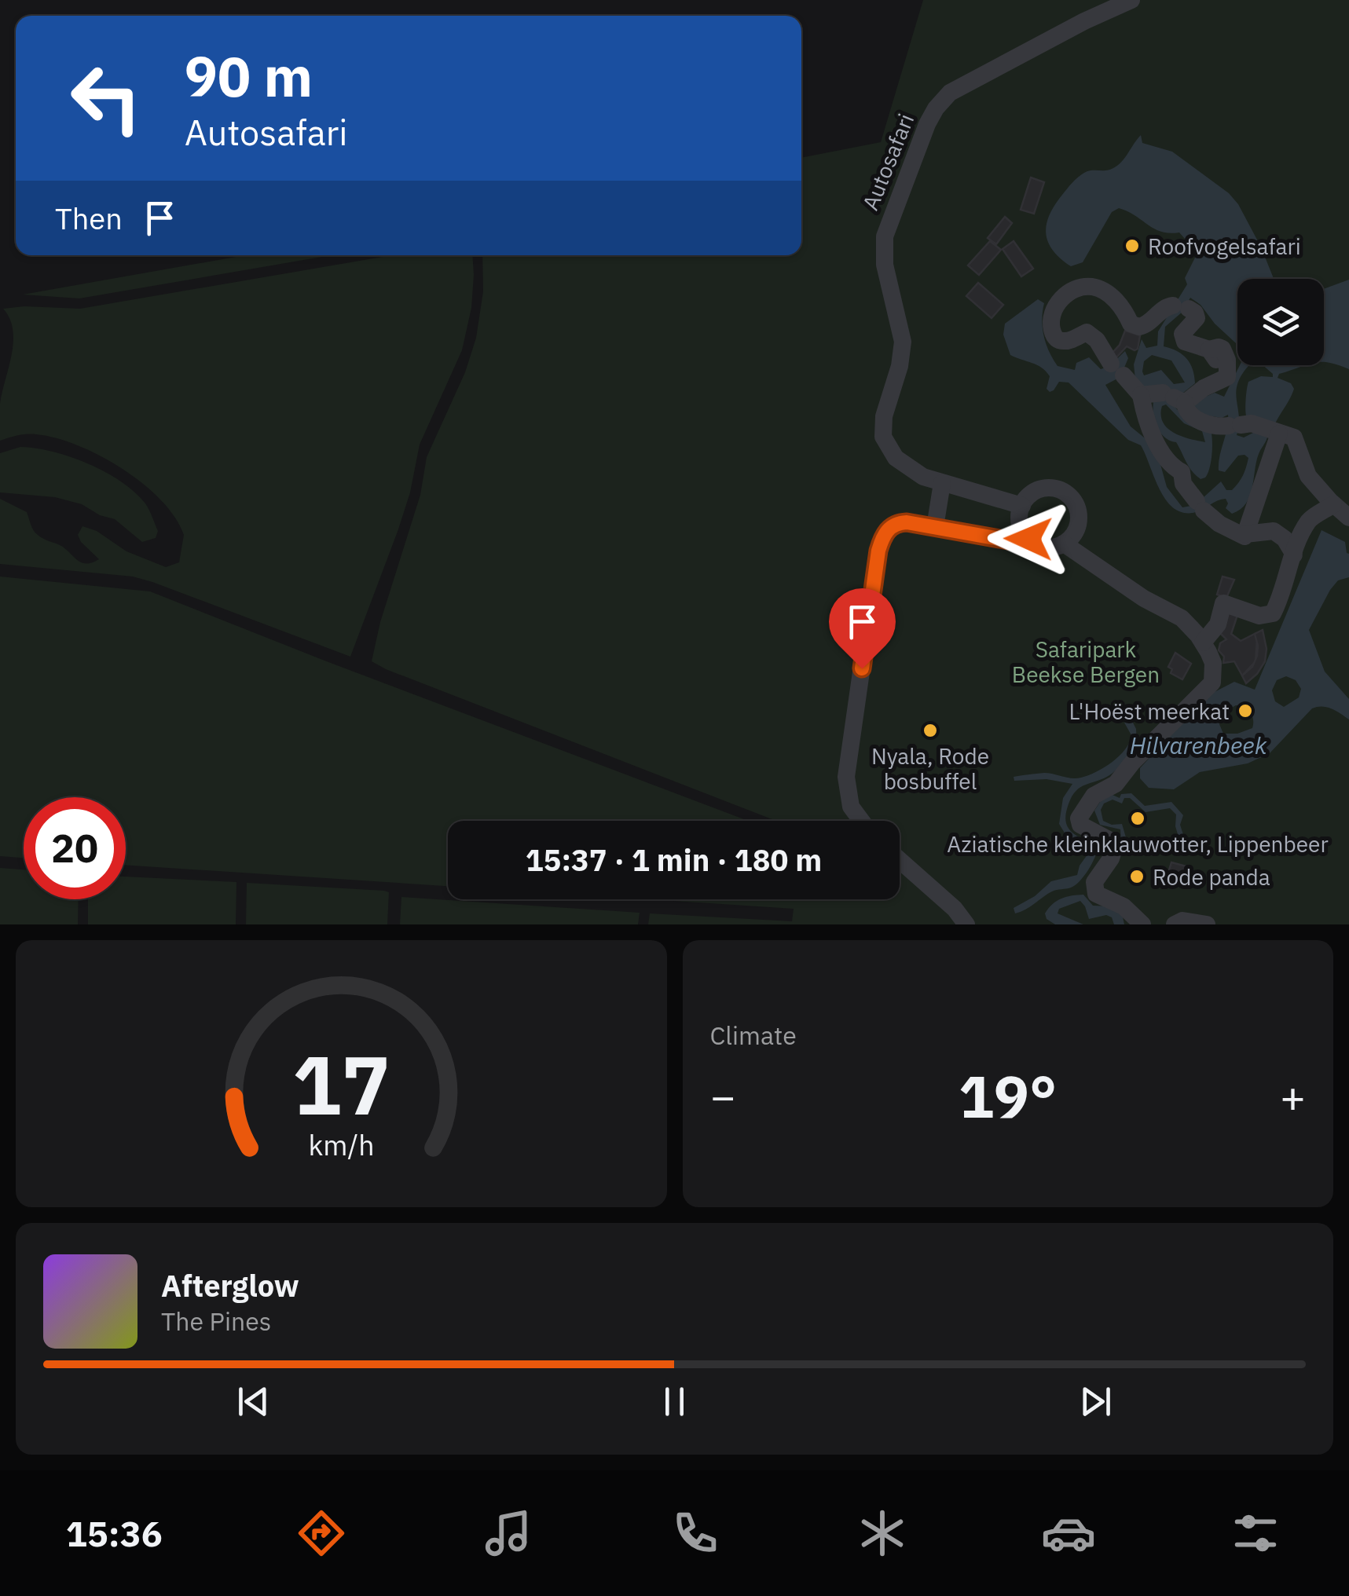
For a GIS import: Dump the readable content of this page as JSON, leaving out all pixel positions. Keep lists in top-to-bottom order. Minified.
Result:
{"streets":{"street":["Autosafari"]},"water":["Hilvarenbeek"],"parks":["Safaripark Beekse Bergen"],"places":["Roofvogelsafari","L'Hoëst meerkat","Nyala, Rode bosbuffel","Aziatische kleinklauwotter, Lippenbeer","Rode panda"],"page":{"turn":["90 m","Autosafari"],"then":"Then","limit":"20","trip":"15:37 · 1 min · 180 m","tile":"Climate","heat":["−","19°","+"],"song":["Afterglow","The Pines"],"tabs":"15:36","gauge":["17","km/h"]}}
